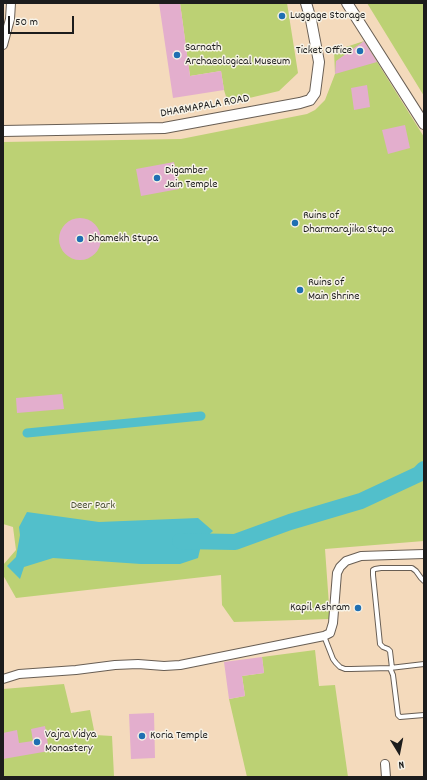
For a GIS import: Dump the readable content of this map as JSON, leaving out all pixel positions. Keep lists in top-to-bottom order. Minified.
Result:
{"streets":{"street":["DHARMAPALA ROAD"]},"parks":["Deer Park"],"places":["Luggage Storage","Ticket Office","Sarnath Archaeological Museum","Digamber Jain Temple","Ruins of Dharmarajika Stupa","Dhamekh Stupa","Ruins of Main Shrine","Kapil Ashram","Koria Temple","Vajra Vidya Monastery"],"scale_bar":"50 m","north":"bottom"}
